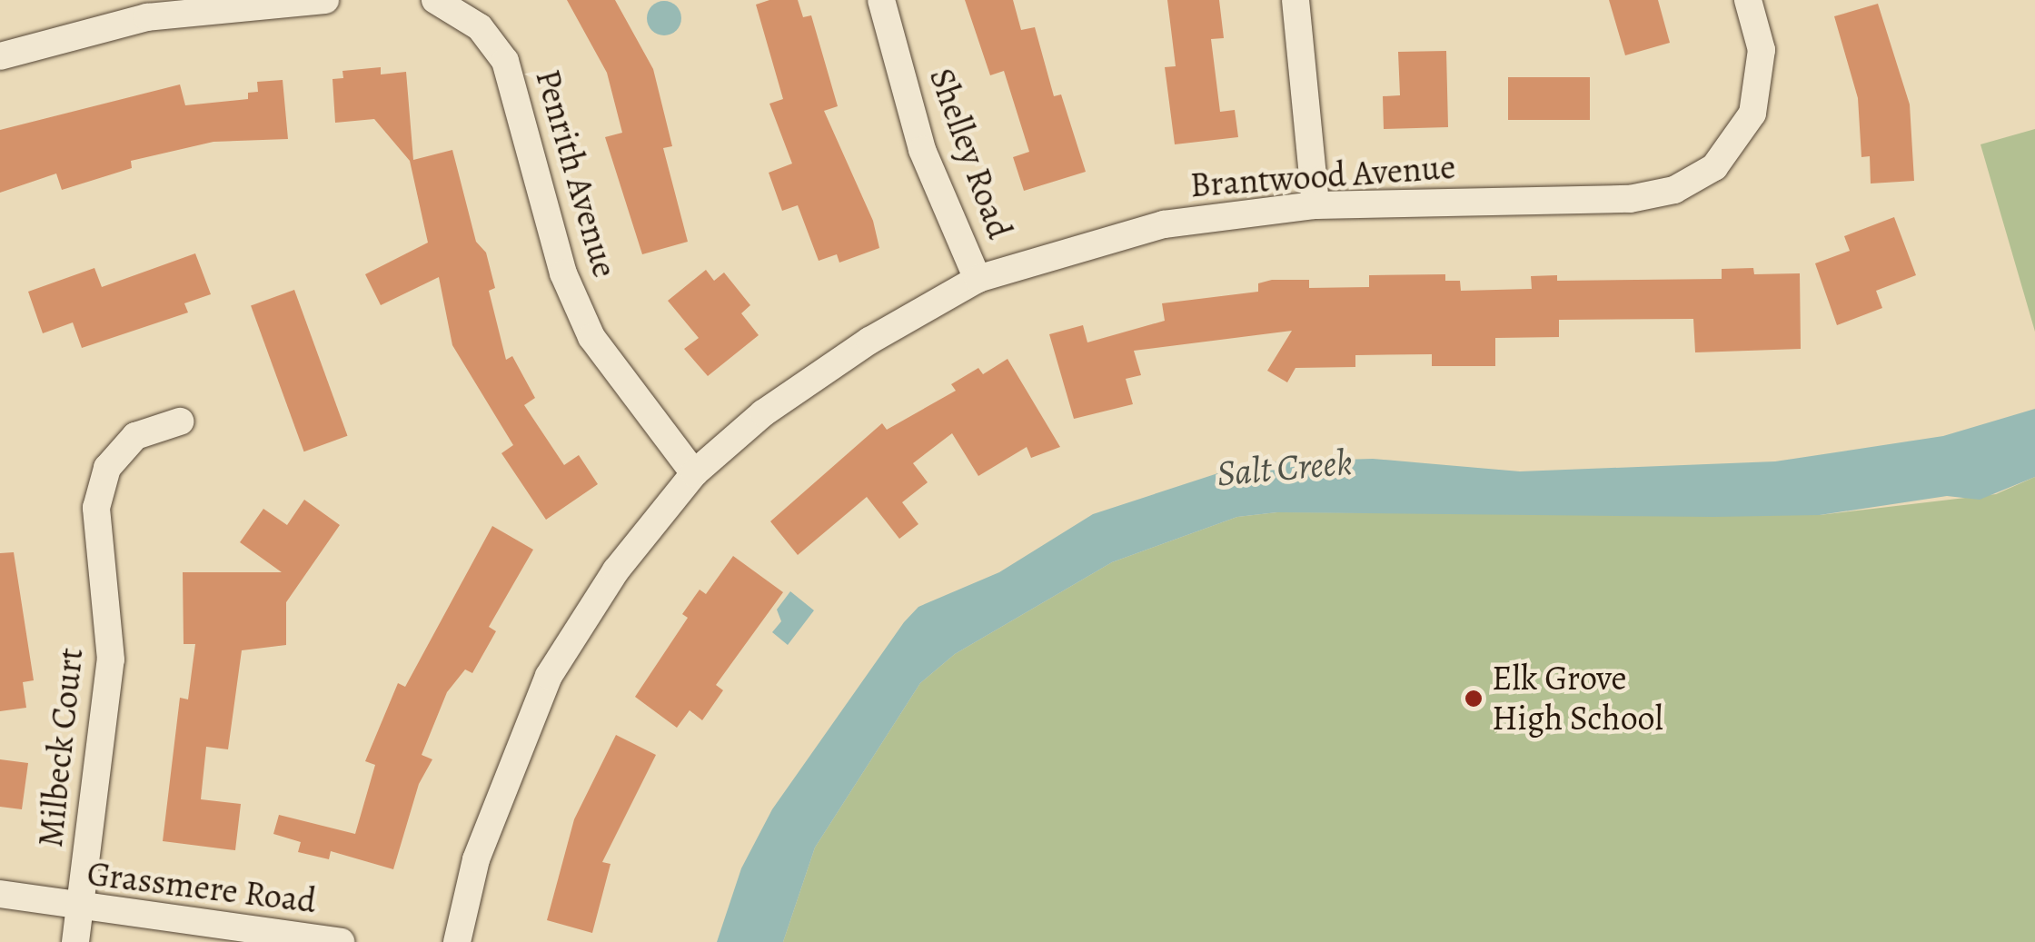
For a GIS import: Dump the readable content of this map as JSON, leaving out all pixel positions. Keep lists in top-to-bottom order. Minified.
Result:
{"streets":{"street":["Shelley Road","Penrith Avenue","Brantwood Avenue","Milbeck Court","Grassmere Road"]},"crossings":[["Shelley Road","Brantwood Avenue"],["Penrith Avenue","Brantwood Avenue"],["Milbeck Court","Grassmere Road"]],"water":["Salt Creek"],"places":["Elk Grove High School"]}
